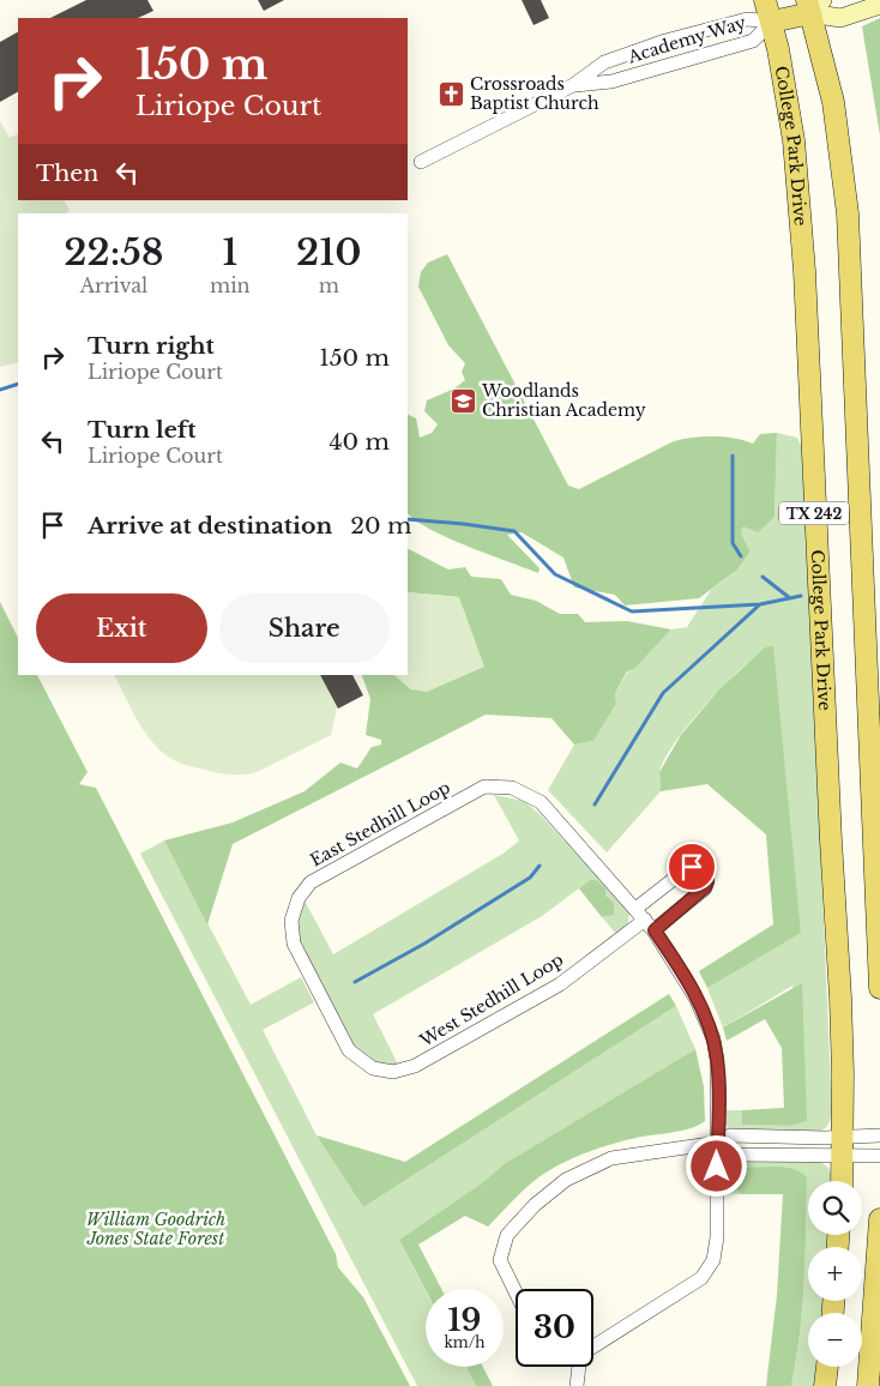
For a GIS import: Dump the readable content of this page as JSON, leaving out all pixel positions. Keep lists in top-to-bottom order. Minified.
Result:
{"streets":{"main road":["College Park Drive","TX 242"],"street":["Academy Way","East Stedhill Loop","West Stedhill Loop"]},"crossings":[["Academy Way","College Park Drive"],["East Stedhill Loop","West Stedhill Loop"]],"parks":["William Goodrich Jones State Forest"],"places":{"church":["Crossroads Baptist Church"],"school or university":["Woodlands Christian Academy"]},"page":{"turn":["150 m","Liriope Court"],"then":"Then","eta":["22:58","Arrival","1","min","210","m"],"list":[{"name":"Turn right","note":"Liriope Court","value":"150 m"},{"name":"Turn left","note":"Liriope Court","value":"40 m"},{"name":"Arrive at destination","value":"20 m"}],"buttons":["Exit","Share"],"map_buttons":["+","−"],"speed":"19 km/h","limit":"30"}}
